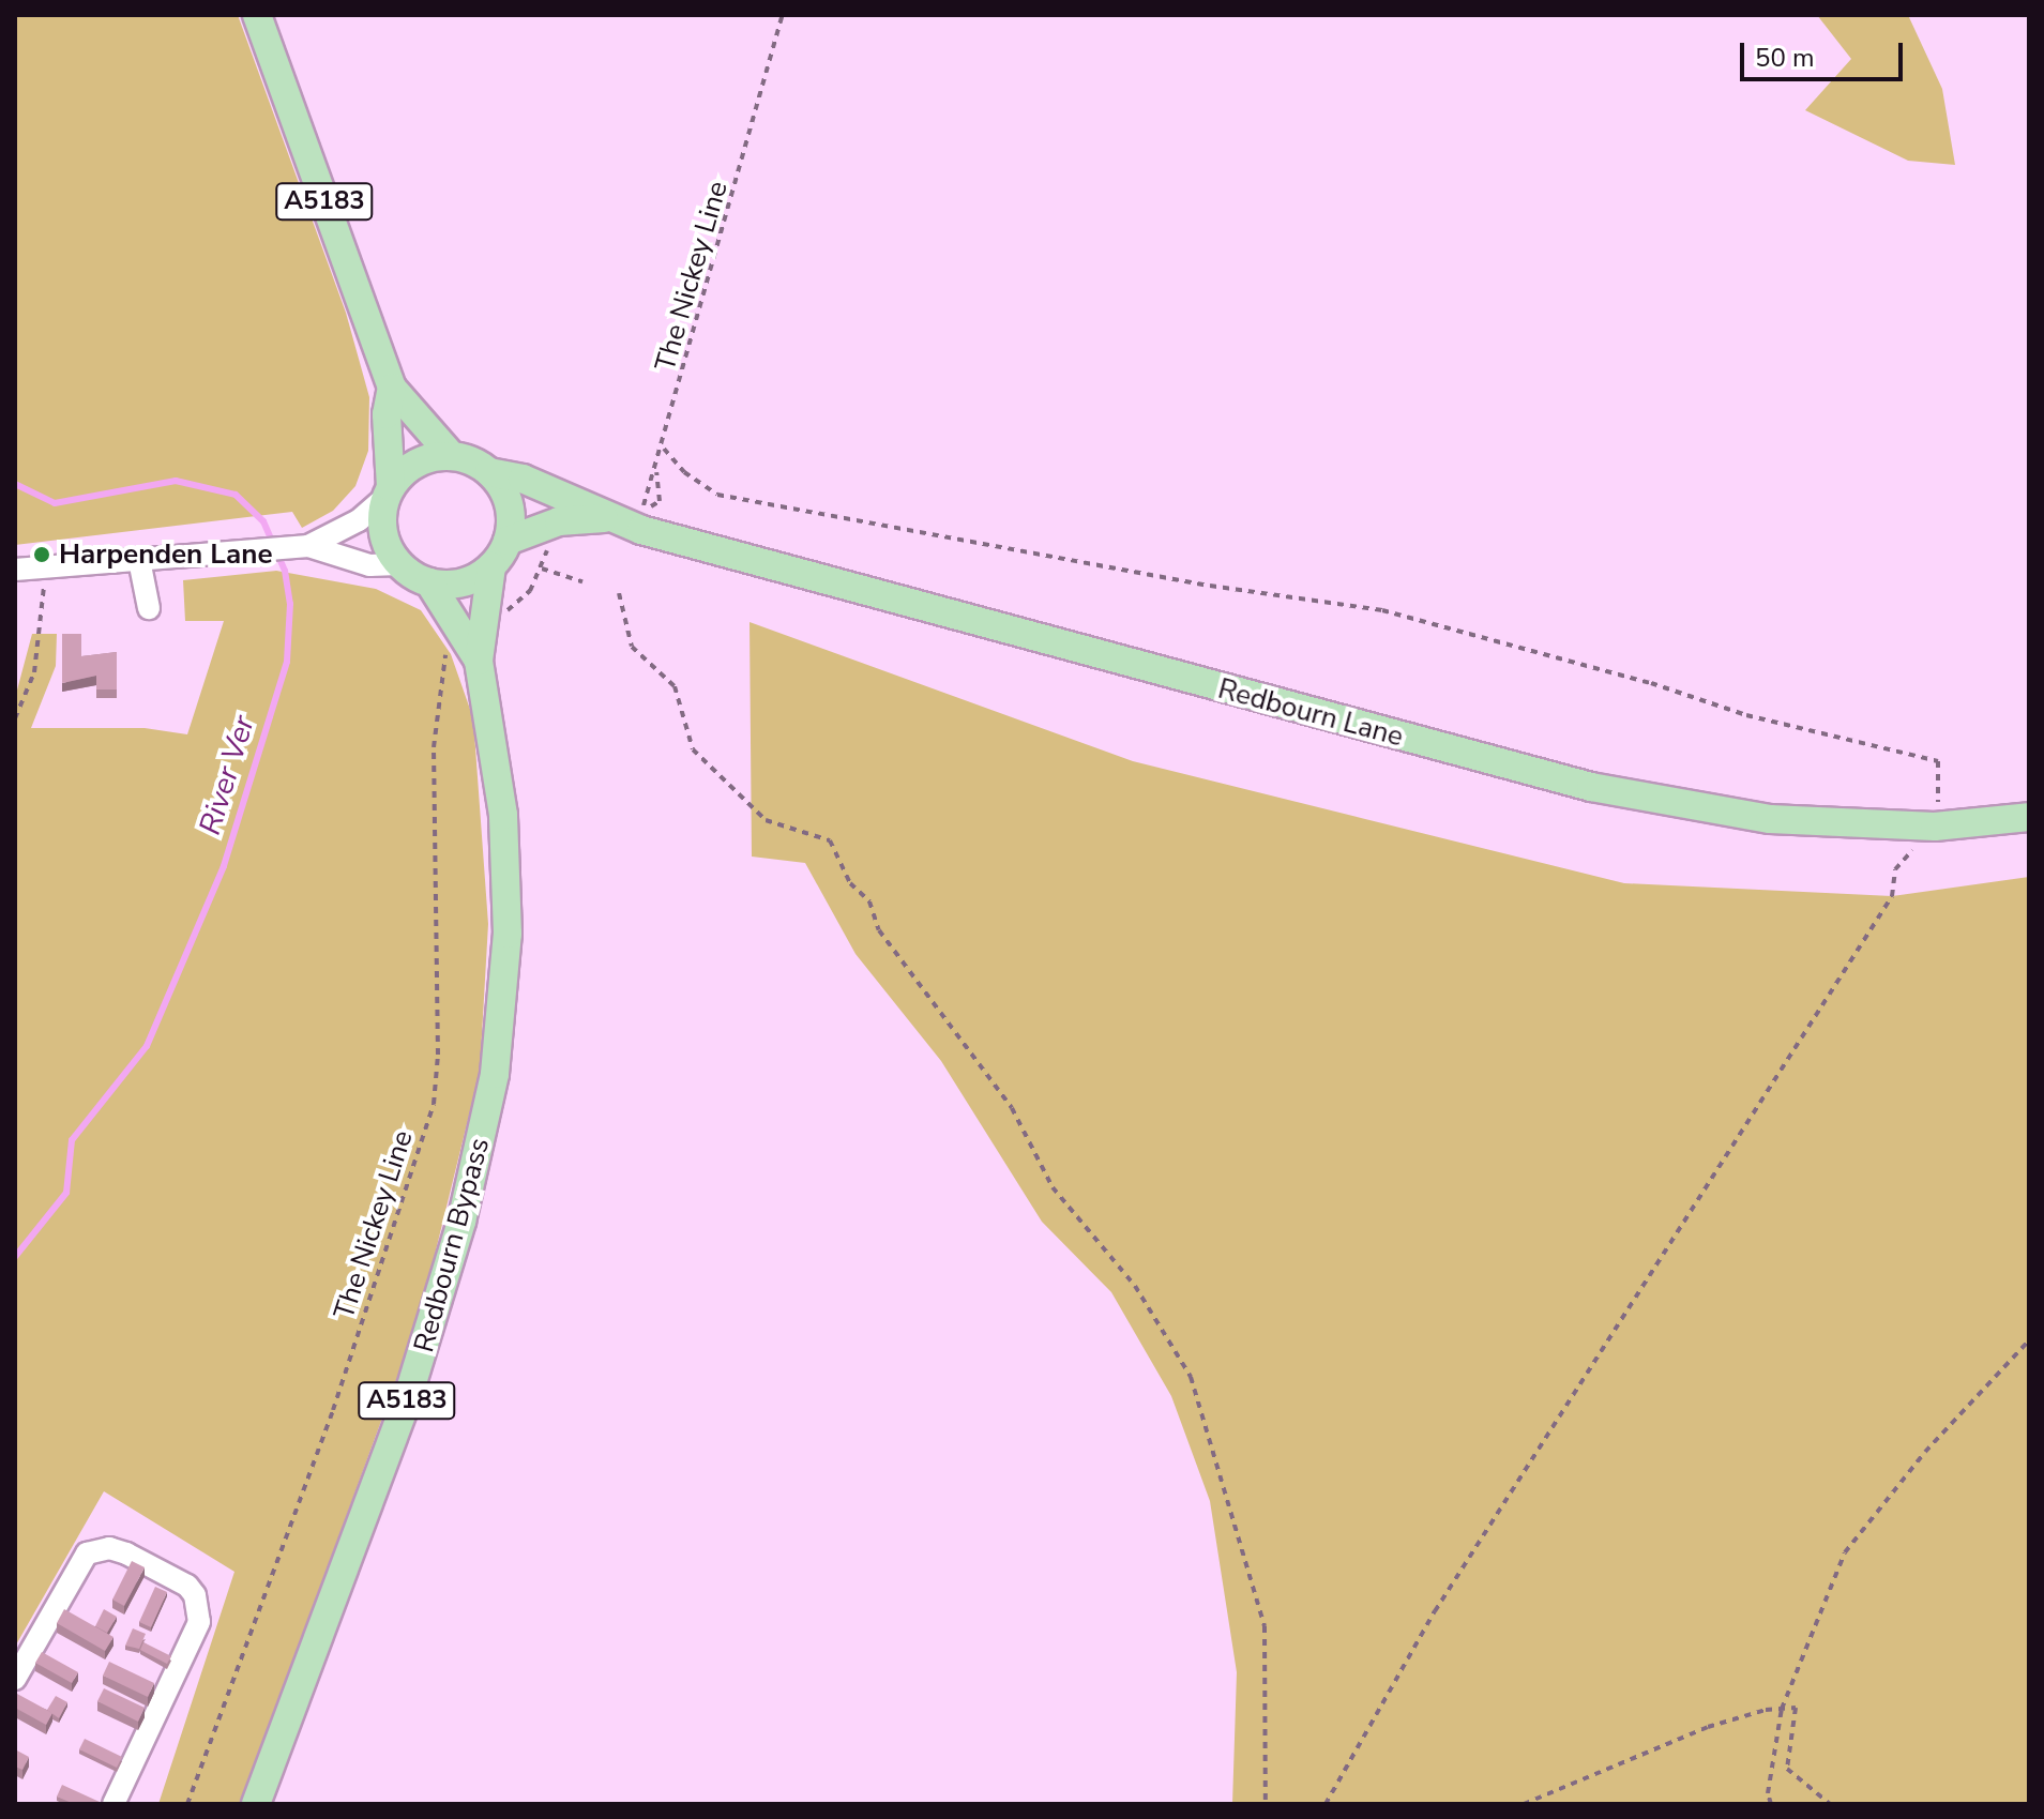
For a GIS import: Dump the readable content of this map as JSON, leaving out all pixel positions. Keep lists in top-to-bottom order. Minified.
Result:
{"streets":{"main road":["A5183","Redbourn Lane","Redbourn Bypass"],"path":["The Nickey Line"]},"crossings":[["A5183","Redbourn Lane"],["A5183","Redbourn Bypass"],["The Nickey Line","Redbourn Lane"],["Redbourn Lane","Redbourn Bypass"]],"water":["River Ver"],"places":["Harpenden Lane"],"scale_bar":"50 m"}
